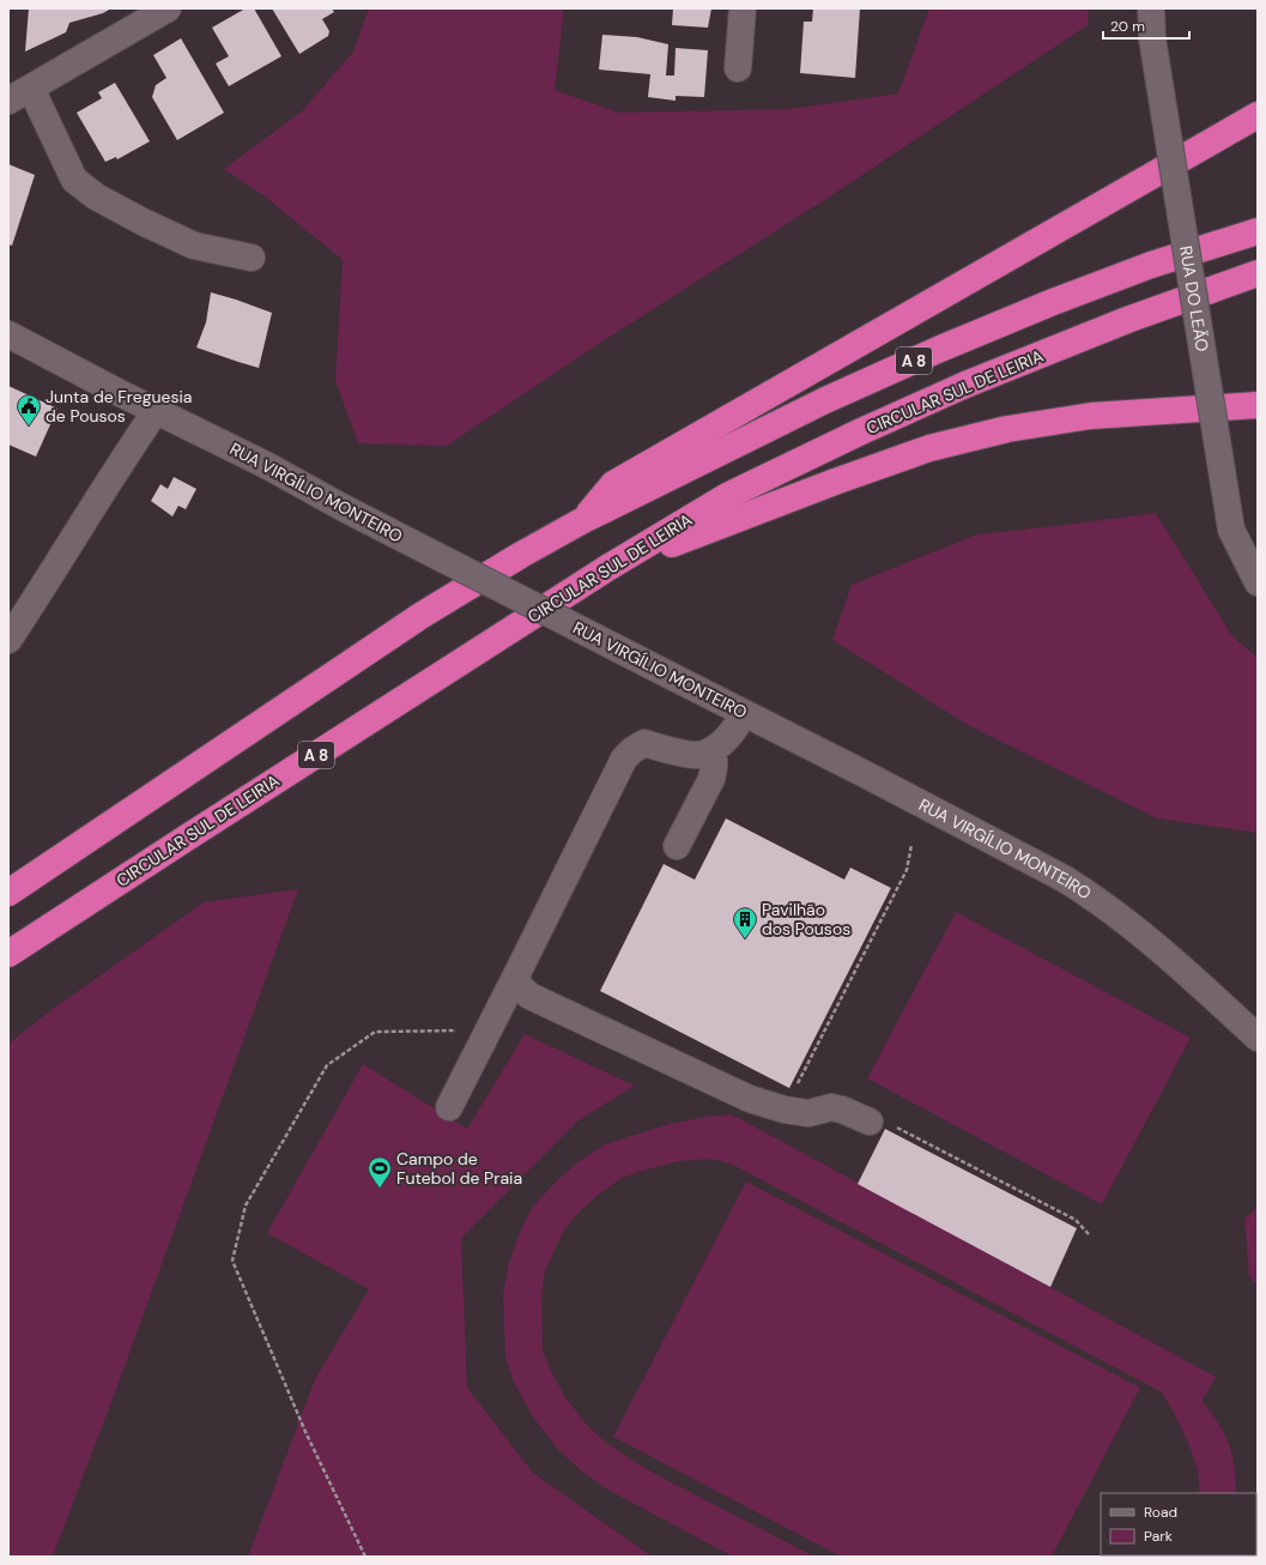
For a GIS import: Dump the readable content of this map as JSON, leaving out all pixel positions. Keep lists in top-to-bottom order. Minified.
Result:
{"streets":{"highway":["A 8","CIRCULAR SUL DE LEIRIA"],"street":["RUA DO LEÃO","RUA VIRGÍLIO MONTEIRO"]},"places":{"public building":["Junta de Freguesia de Pousos"],"building":["Pavilhão dos Pousos"],"sports":["Campo de Futebol de Praia"]},"legend":["Road","Park"],"scale_bar":"20 m"}
